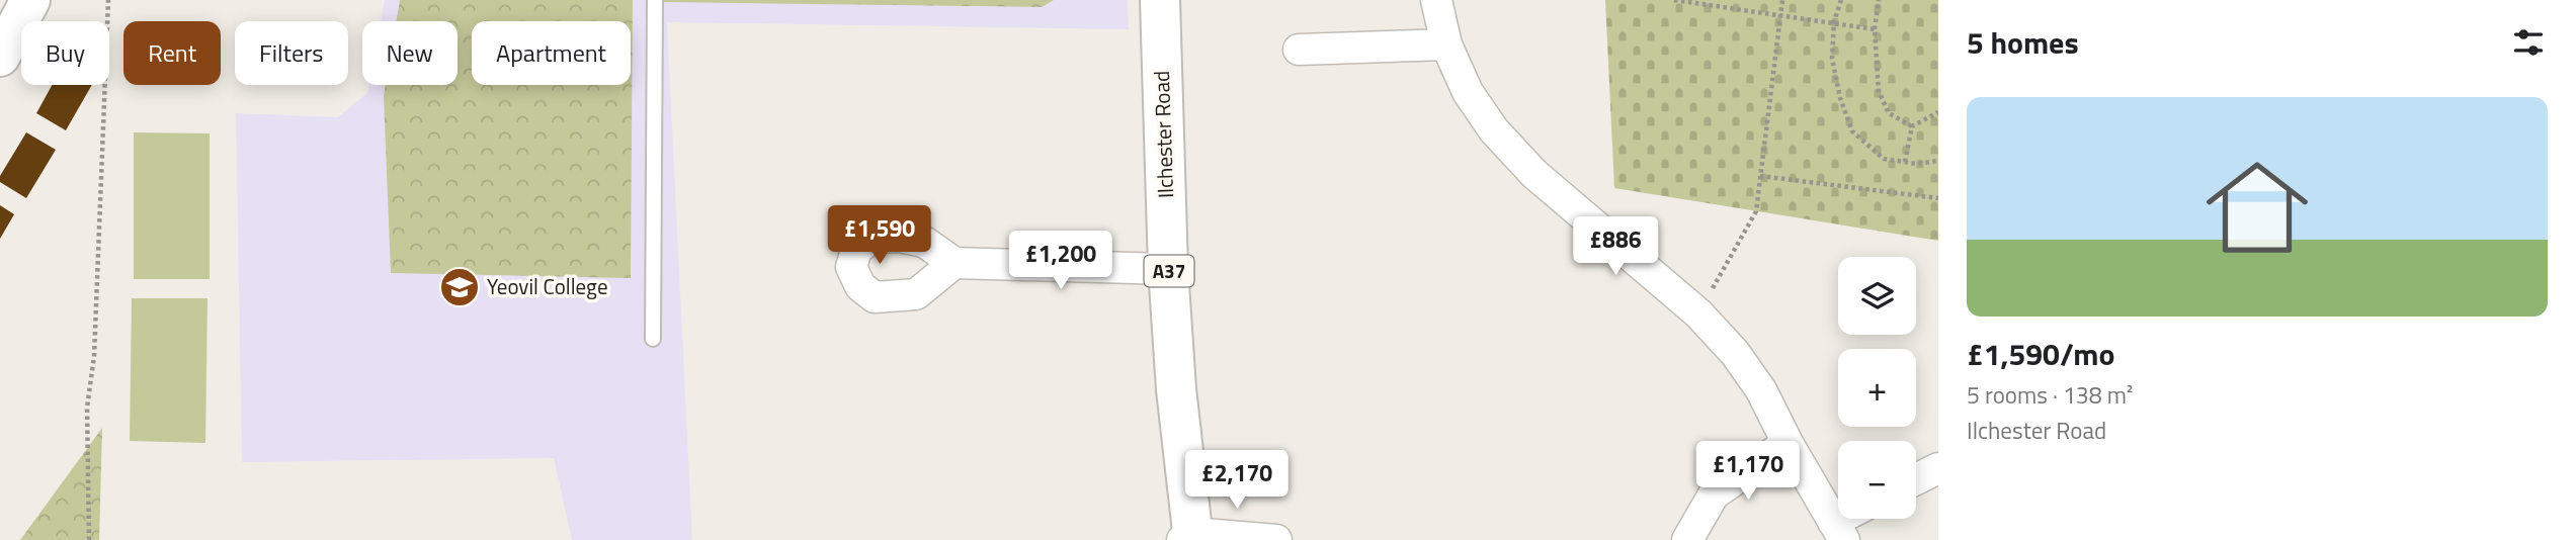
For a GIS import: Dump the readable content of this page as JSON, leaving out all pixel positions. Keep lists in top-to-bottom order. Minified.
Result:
{"streets":{"main road":["Ilchester Road","A37"]},"places":{"school or university":["Yeovil College"]},"page":{"heading":"5 homes","chip":["Buy","Rent","Filters","New","Apartment"],"list":[{"name":"£1,590/mo","note":"5 rooms · 138 m² · Ilchester Road"}],"price":["£1,590","£886","£1,200","£1,170","£2,170"],"map_buttons":["+","−"]}}
